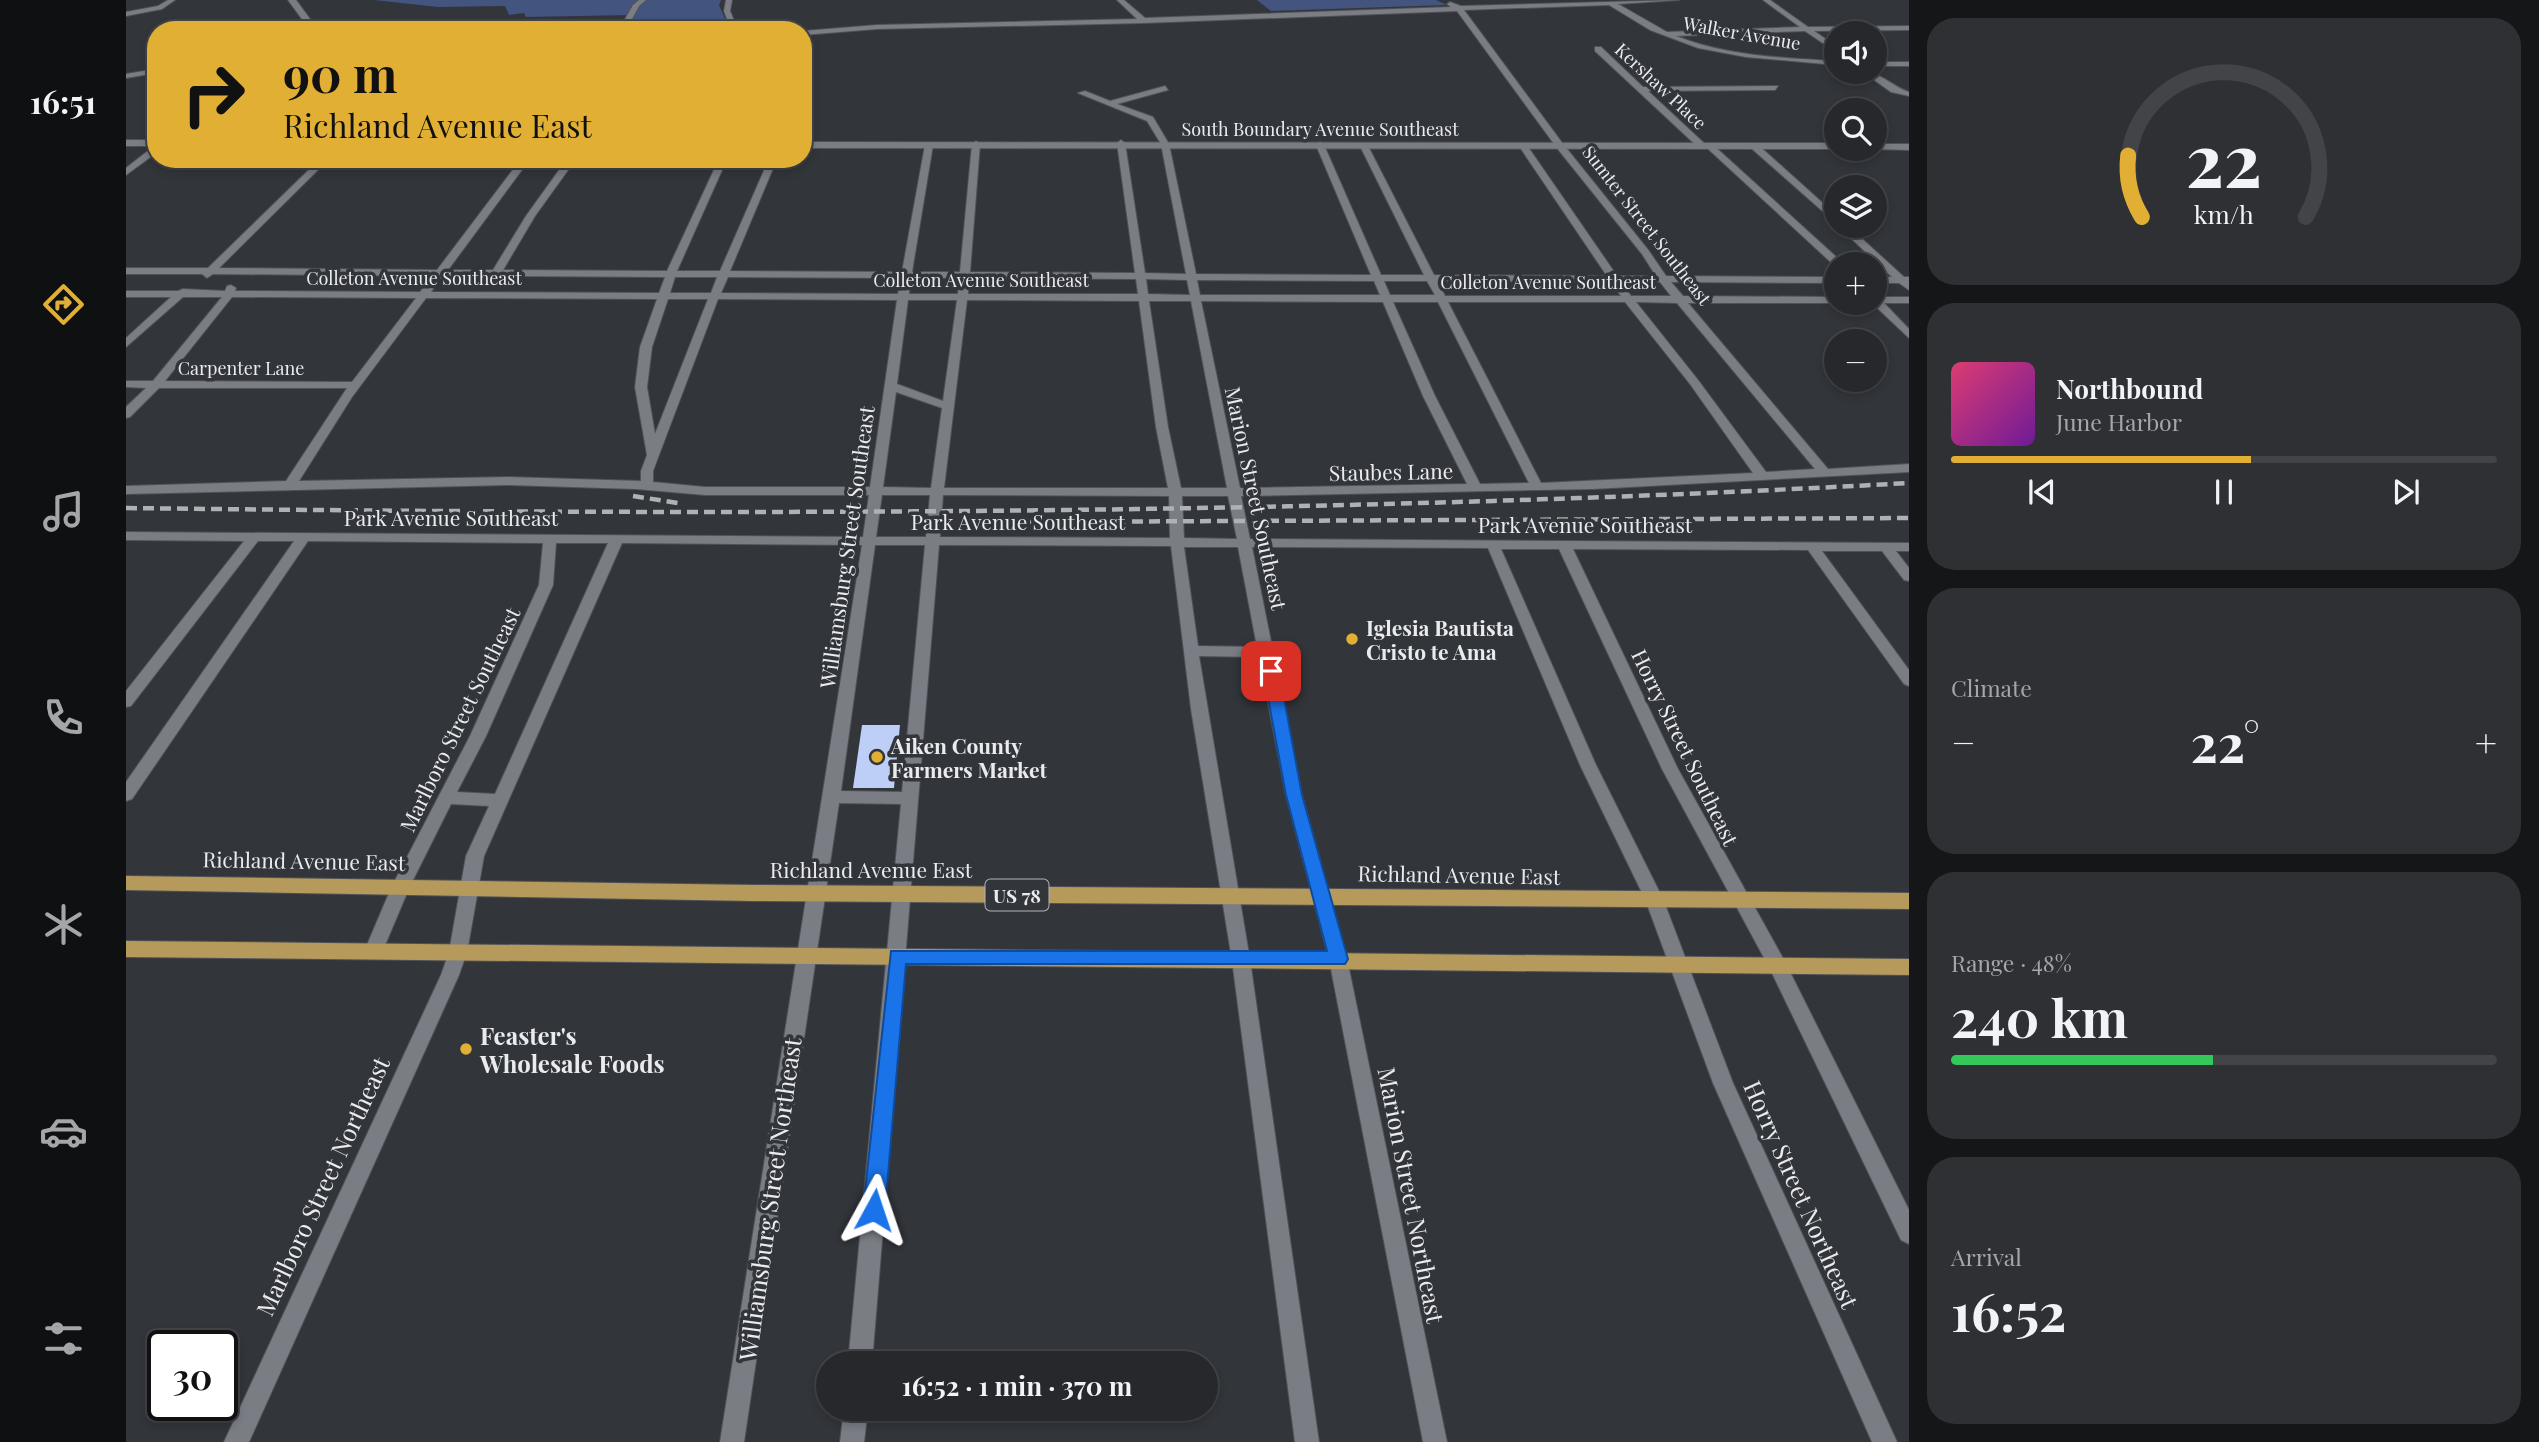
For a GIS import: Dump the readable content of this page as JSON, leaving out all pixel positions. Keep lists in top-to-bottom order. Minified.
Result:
{"streets":{"main road":["Richland Avenue East","US 78"],"street":["Walker Avenue","Kershaw Place","South Boundary Avenue Southeast","Sumter Street Southeast","Colleton Avenue Southeast","Carpenter Lane","Staubes Lane","Marion Street Southeast","Park Avenue Southeast","Williamsburg Street Southeast","Marlboro Street Southeast","Horry Street Southeast","Marlboro Street Northeast","Horry Street Northeast","Marion Street Northeast","Williamsburg Street Northeast"]},"crossings":[["Kershaw Place","South Boundary Avenue Southeast"],["South Boundary Avenue Southeast","Sumter Street Southeast"],["South Boundary Avenue Southeast","Marion Street Southeast"],["South Boundary Avenue Southeast","Williamsburg Street Southeast"],["Sumter Street Southeast","Colleton Avenue Southeast"],["Sumter Street Southeast","Staubes Lane"],["Colleton Avenue Southeast","Marion Street Southeast"],["Colleton Avenue Southeast","Williamsburg Street Southeast"],["Staubes Lane","Marion Street Southeast"],["Staubes Lane","Park Avenue Southeast"],["Staubes Lane","Williamsburg Street Southeast"],["Marion Street Southeast","Park Avenue Southeast"],["Marion Street Southeast","Richland Avenue East"],["Marion Street Southeast","Marion Street Northeast"],["Park Avenue Southeast","Williamsburg Street Southeast"],["Park Avenue Southeast","Marlboro Street Southeast"],["Park Avenue Southeast","Horry Street Southeast"],["Williamsburg Street Southeast","Richland Avenue East"],["Williamsburg Street Southeast","Williamsburg Street Northeast"],["Marlboro Street Southeast","Richland Avenue East"],["Horry Street Southeast","Richland Avenue East"]],"places":["Iglesia Bautista Cristo te Ama","Aiken County Farmers Market","Feaster's Wholesale Foods"],"page":{"tabs":"16:51","map_buttons":["+","−"],"turn":["90 m","Richland Avenue East"],"song":["Northbound","June Harbor"],"tile":["Climate",["Range · 48%","240 km"],["Arrival","16:52"]],"heat":["−","22°","+"],"limit":"30","trip":"16:52 · 1 min · 370 m","gauge":["22","km/h"]}}
